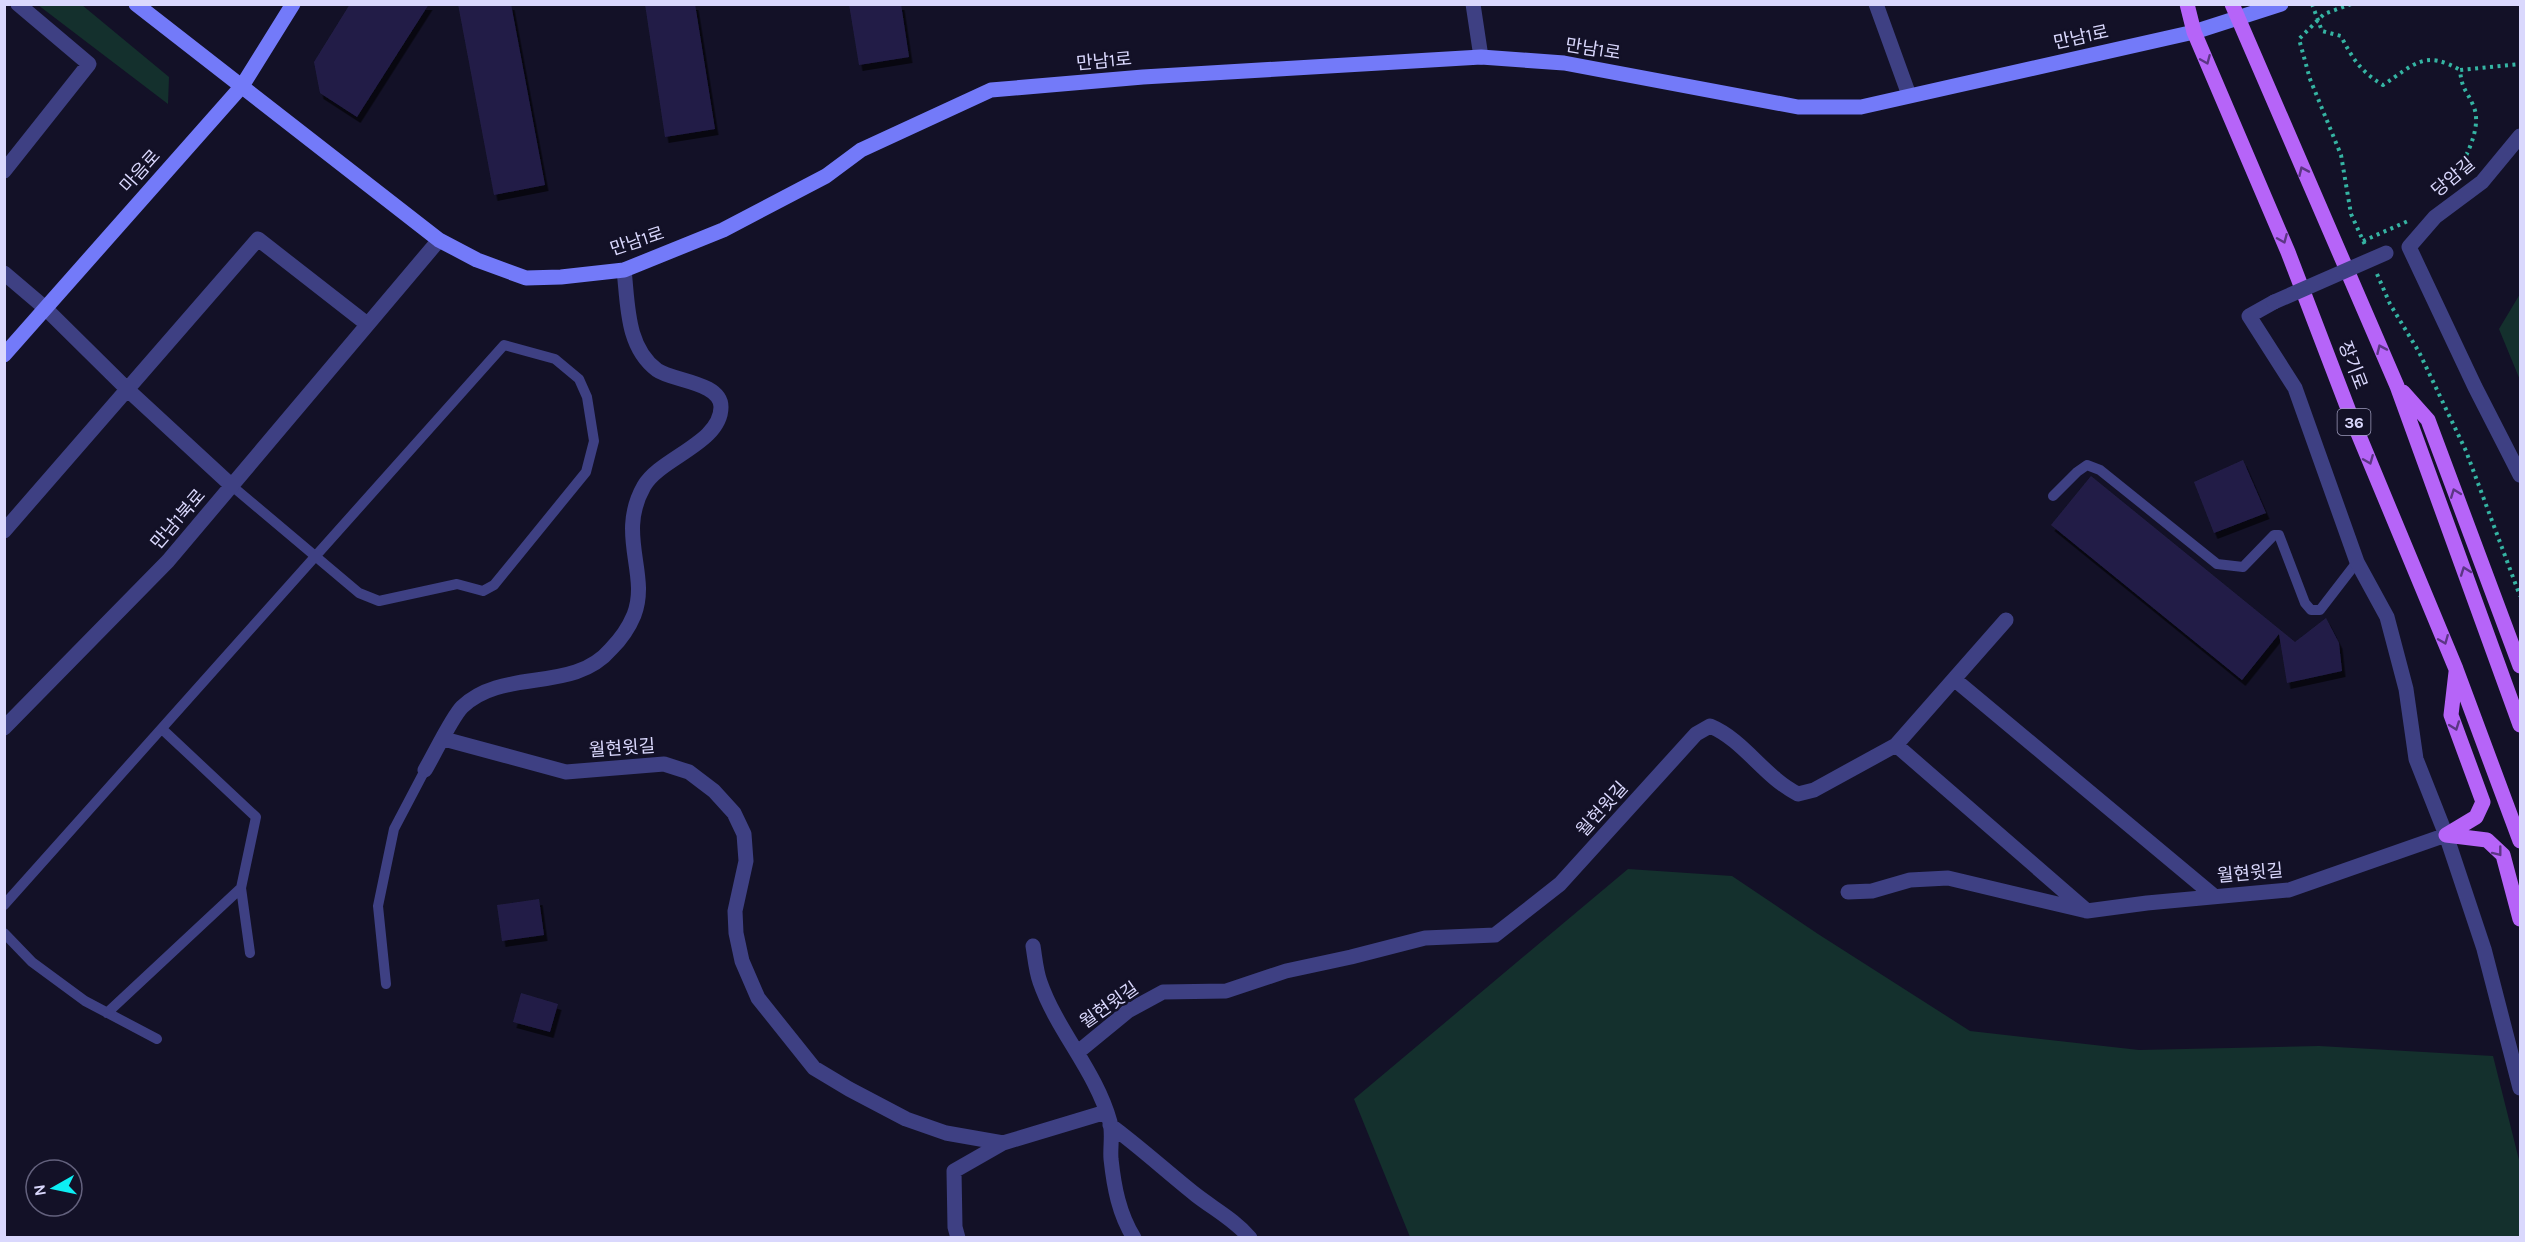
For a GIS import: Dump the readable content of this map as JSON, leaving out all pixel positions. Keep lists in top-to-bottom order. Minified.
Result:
{"streets":{"main road":["장기로","36"],"street":["만남1로","마음로","당암길","만남1북로","월현윗길"]},"crossings":[["만남1로","마음로"],["만남1로","장기로"],["만남1로","만남1북로"]],"north":"left"}
